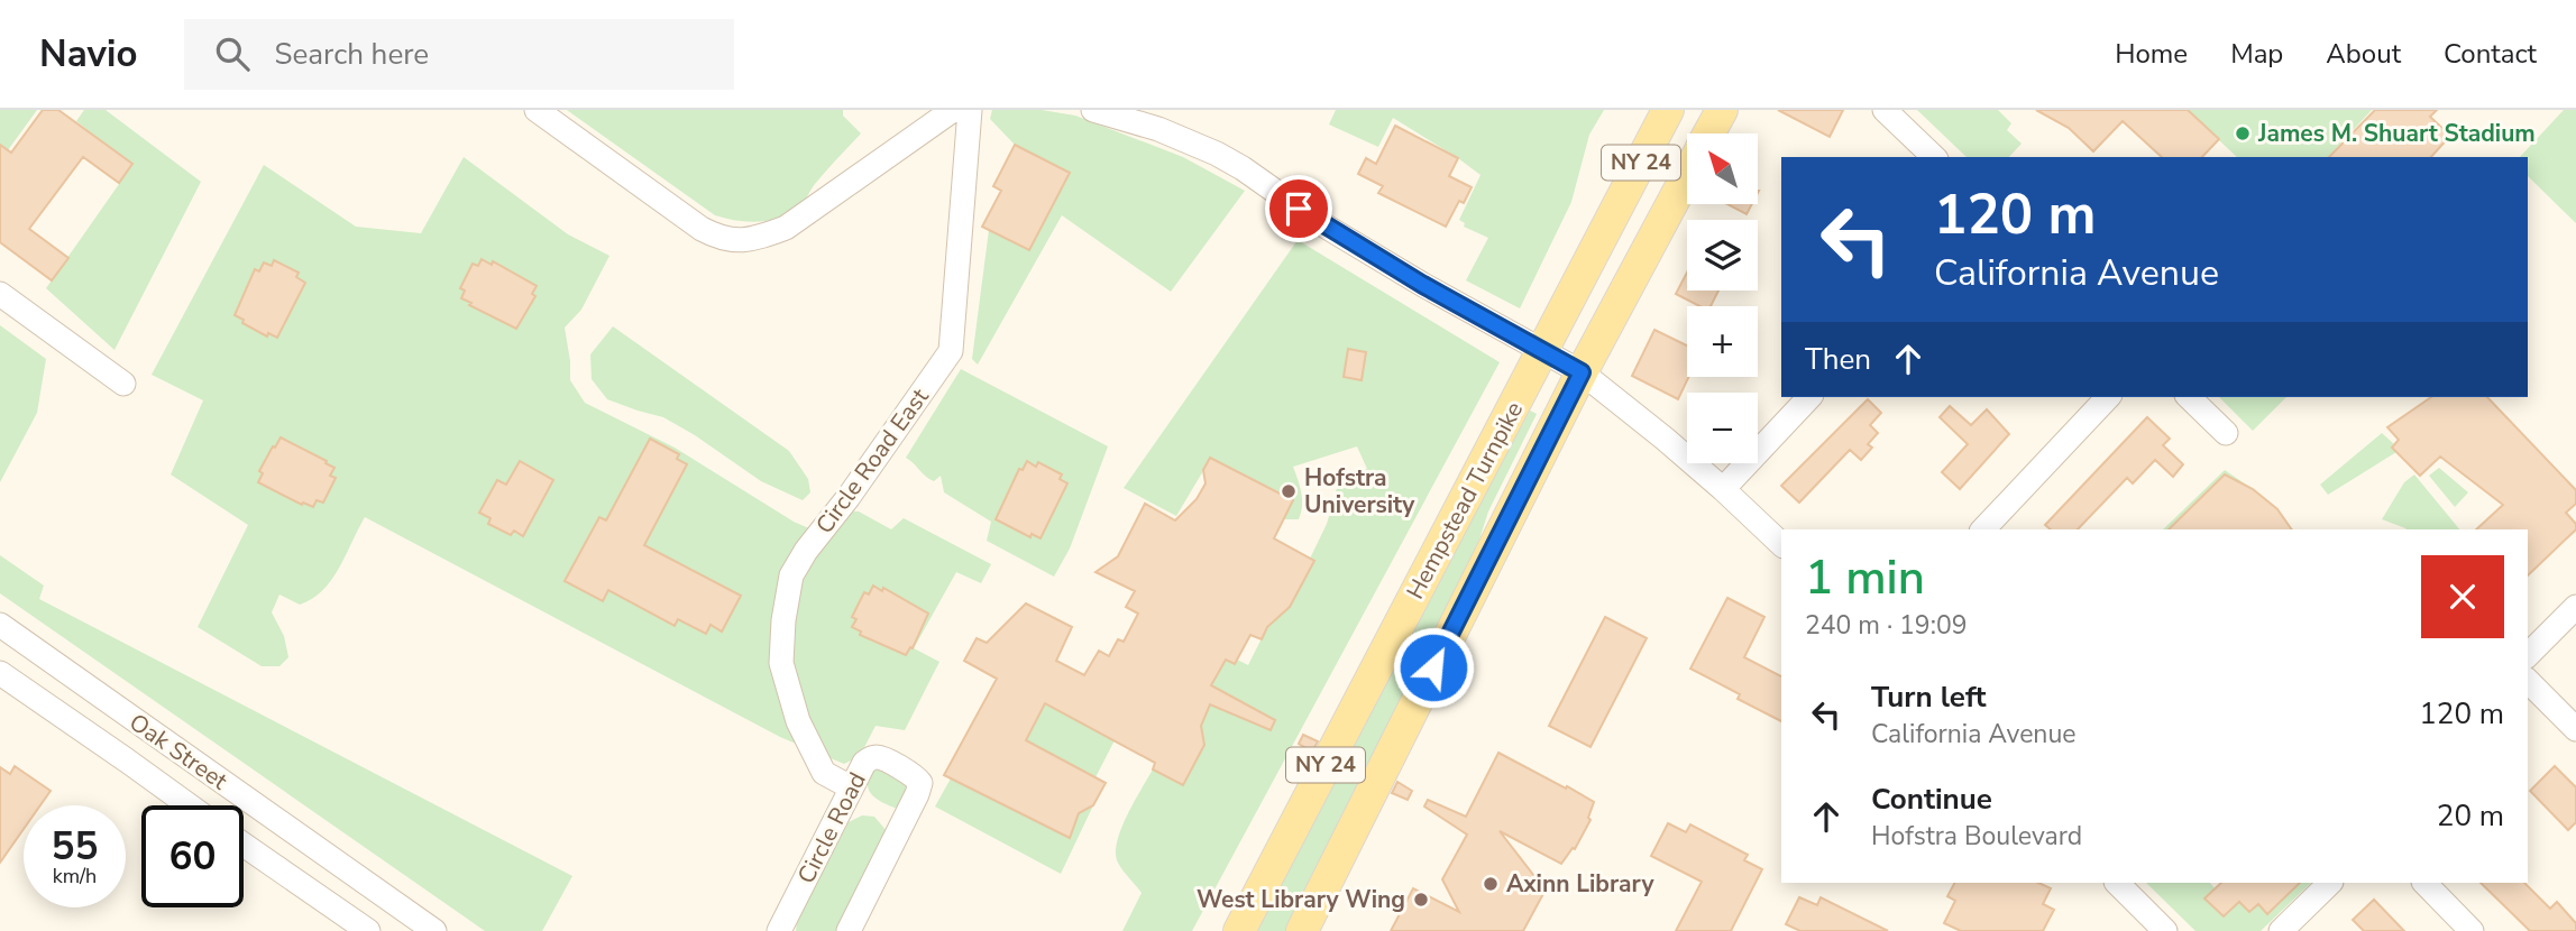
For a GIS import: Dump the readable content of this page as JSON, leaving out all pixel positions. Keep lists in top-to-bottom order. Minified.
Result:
{"streets":{"main road":["NY 24","Hempstead Turnpike"],"street":["Circle Road East","Oak Street","Circle Road"]},"crossings":[["Circle Road East","Circle Road"]],"places":["James M. Shuart Stadium","Hofstra University","Axinn Library","West Library Wing"],"north":"top left","page":{"header":"Navio","search":"Search here","nav":["Home","Map","About","Contact"],"map_buttons":["+","−"],"turn":["120 m","California Avenue"],"then":"Then","heading":["1 min","240 m · 19:09"],"list":[{"name":"Turn left","note":"California Avenue","value":"120 m"},{"name":"Continue","note":"Hofstra Boulevard","value":"20 m"}],"speed":"55 km/h","limit":"60"}}
